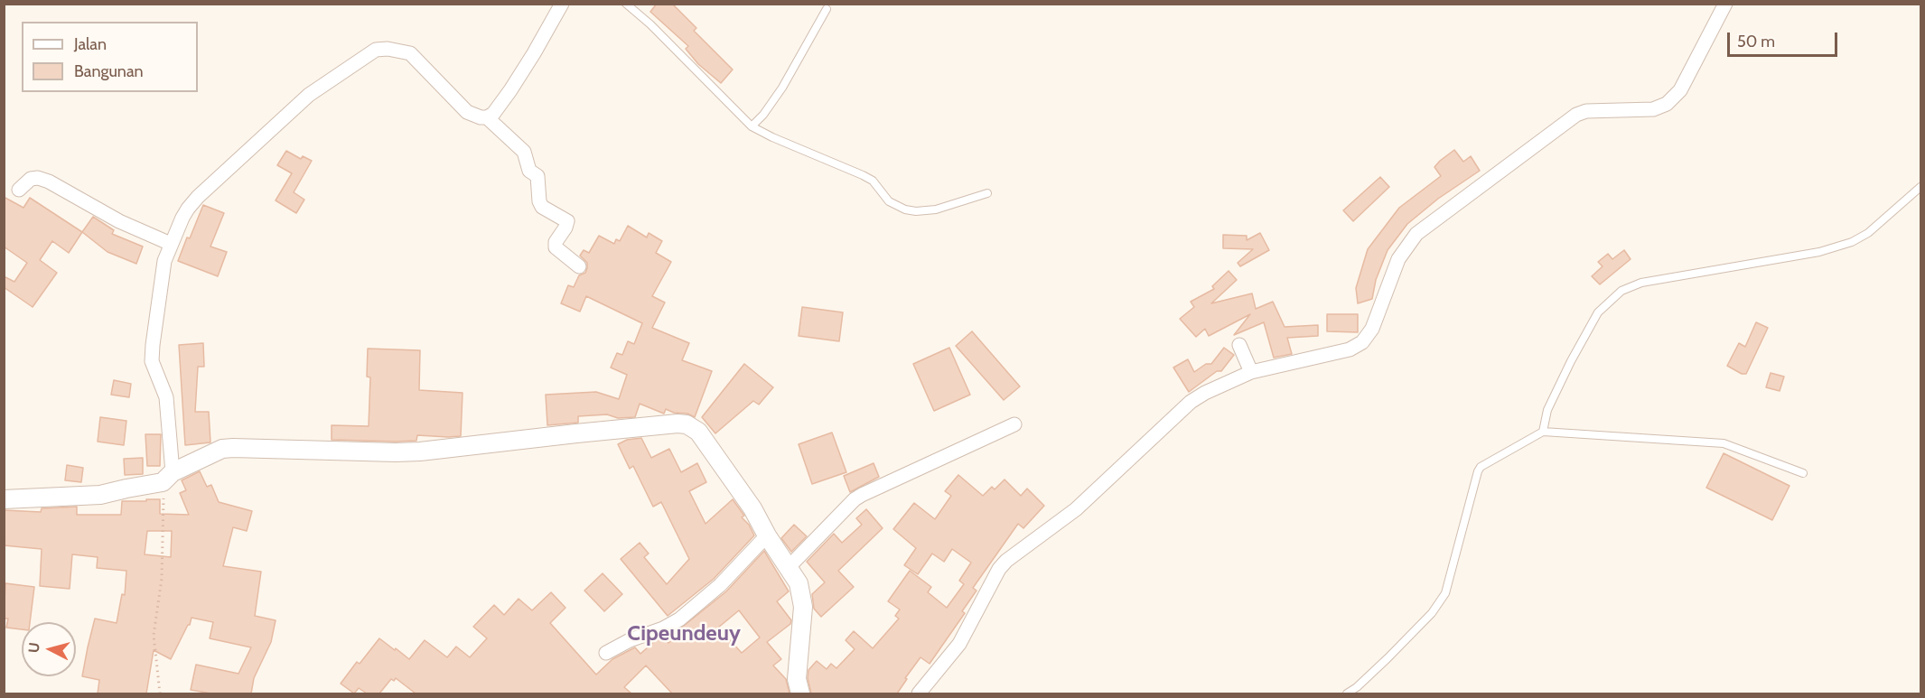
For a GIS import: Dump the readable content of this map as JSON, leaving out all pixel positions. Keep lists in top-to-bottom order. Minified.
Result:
{"districts":["Cipeundeuy"],"legend":["Jalan","Bangunan"],"scale_bar":"50 m","north":"left"}
